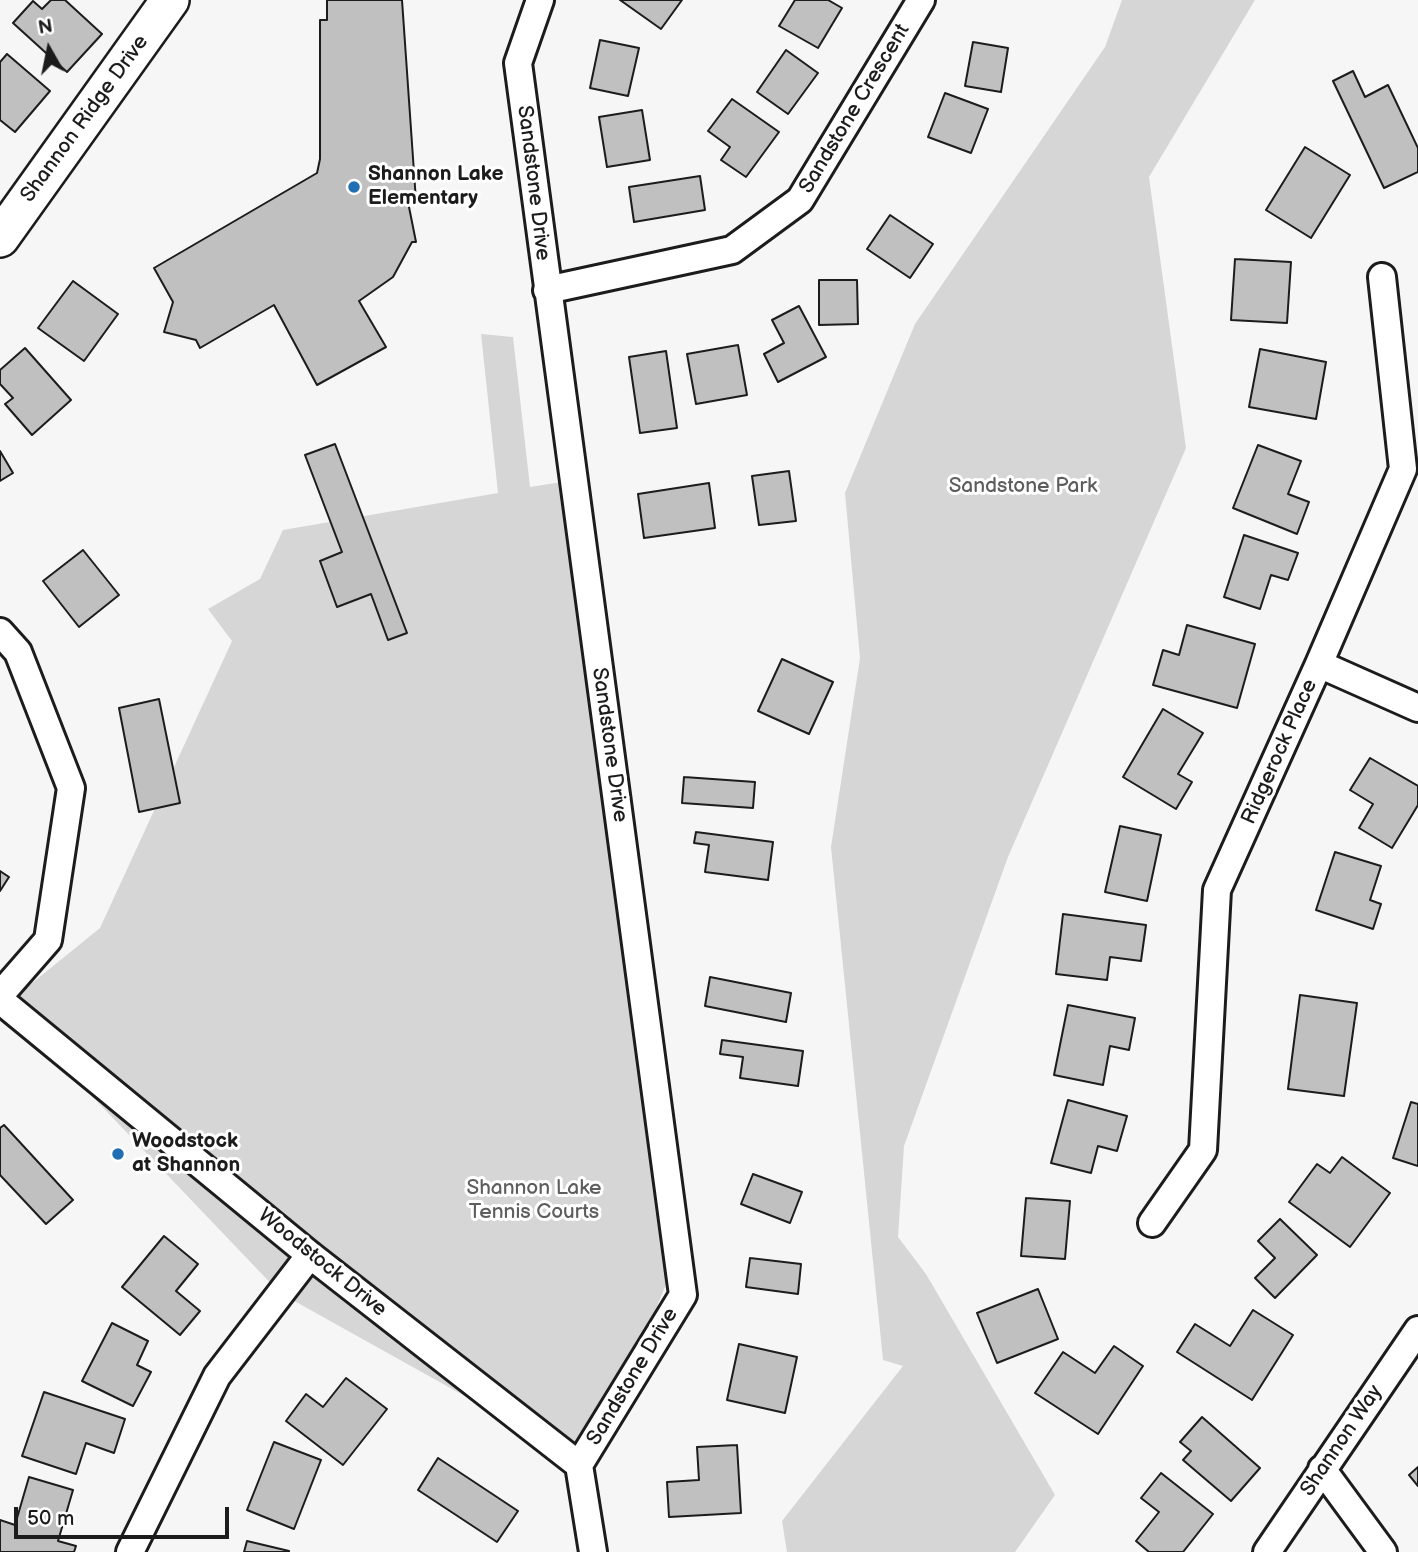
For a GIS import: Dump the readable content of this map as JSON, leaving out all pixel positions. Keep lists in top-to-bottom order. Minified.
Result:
{"streets":{"street":["Sandstone Crescent","Shannon Ridge Drive","Sandstone Drive","Ridgerock Place","Woodstock Drive","Shannon Way"]},"crossings":[["Sandstone Crescent","Sandstone Drive"],["Sandstone Drive","Woodstock Drive"]],"parks":["Sandstone Park","Shannon Lake Tennis Courts"],"places":["Shannon Lake Elementary","Woodstock at Shannon"],"scale_bar":"50 m","north":"top"}
